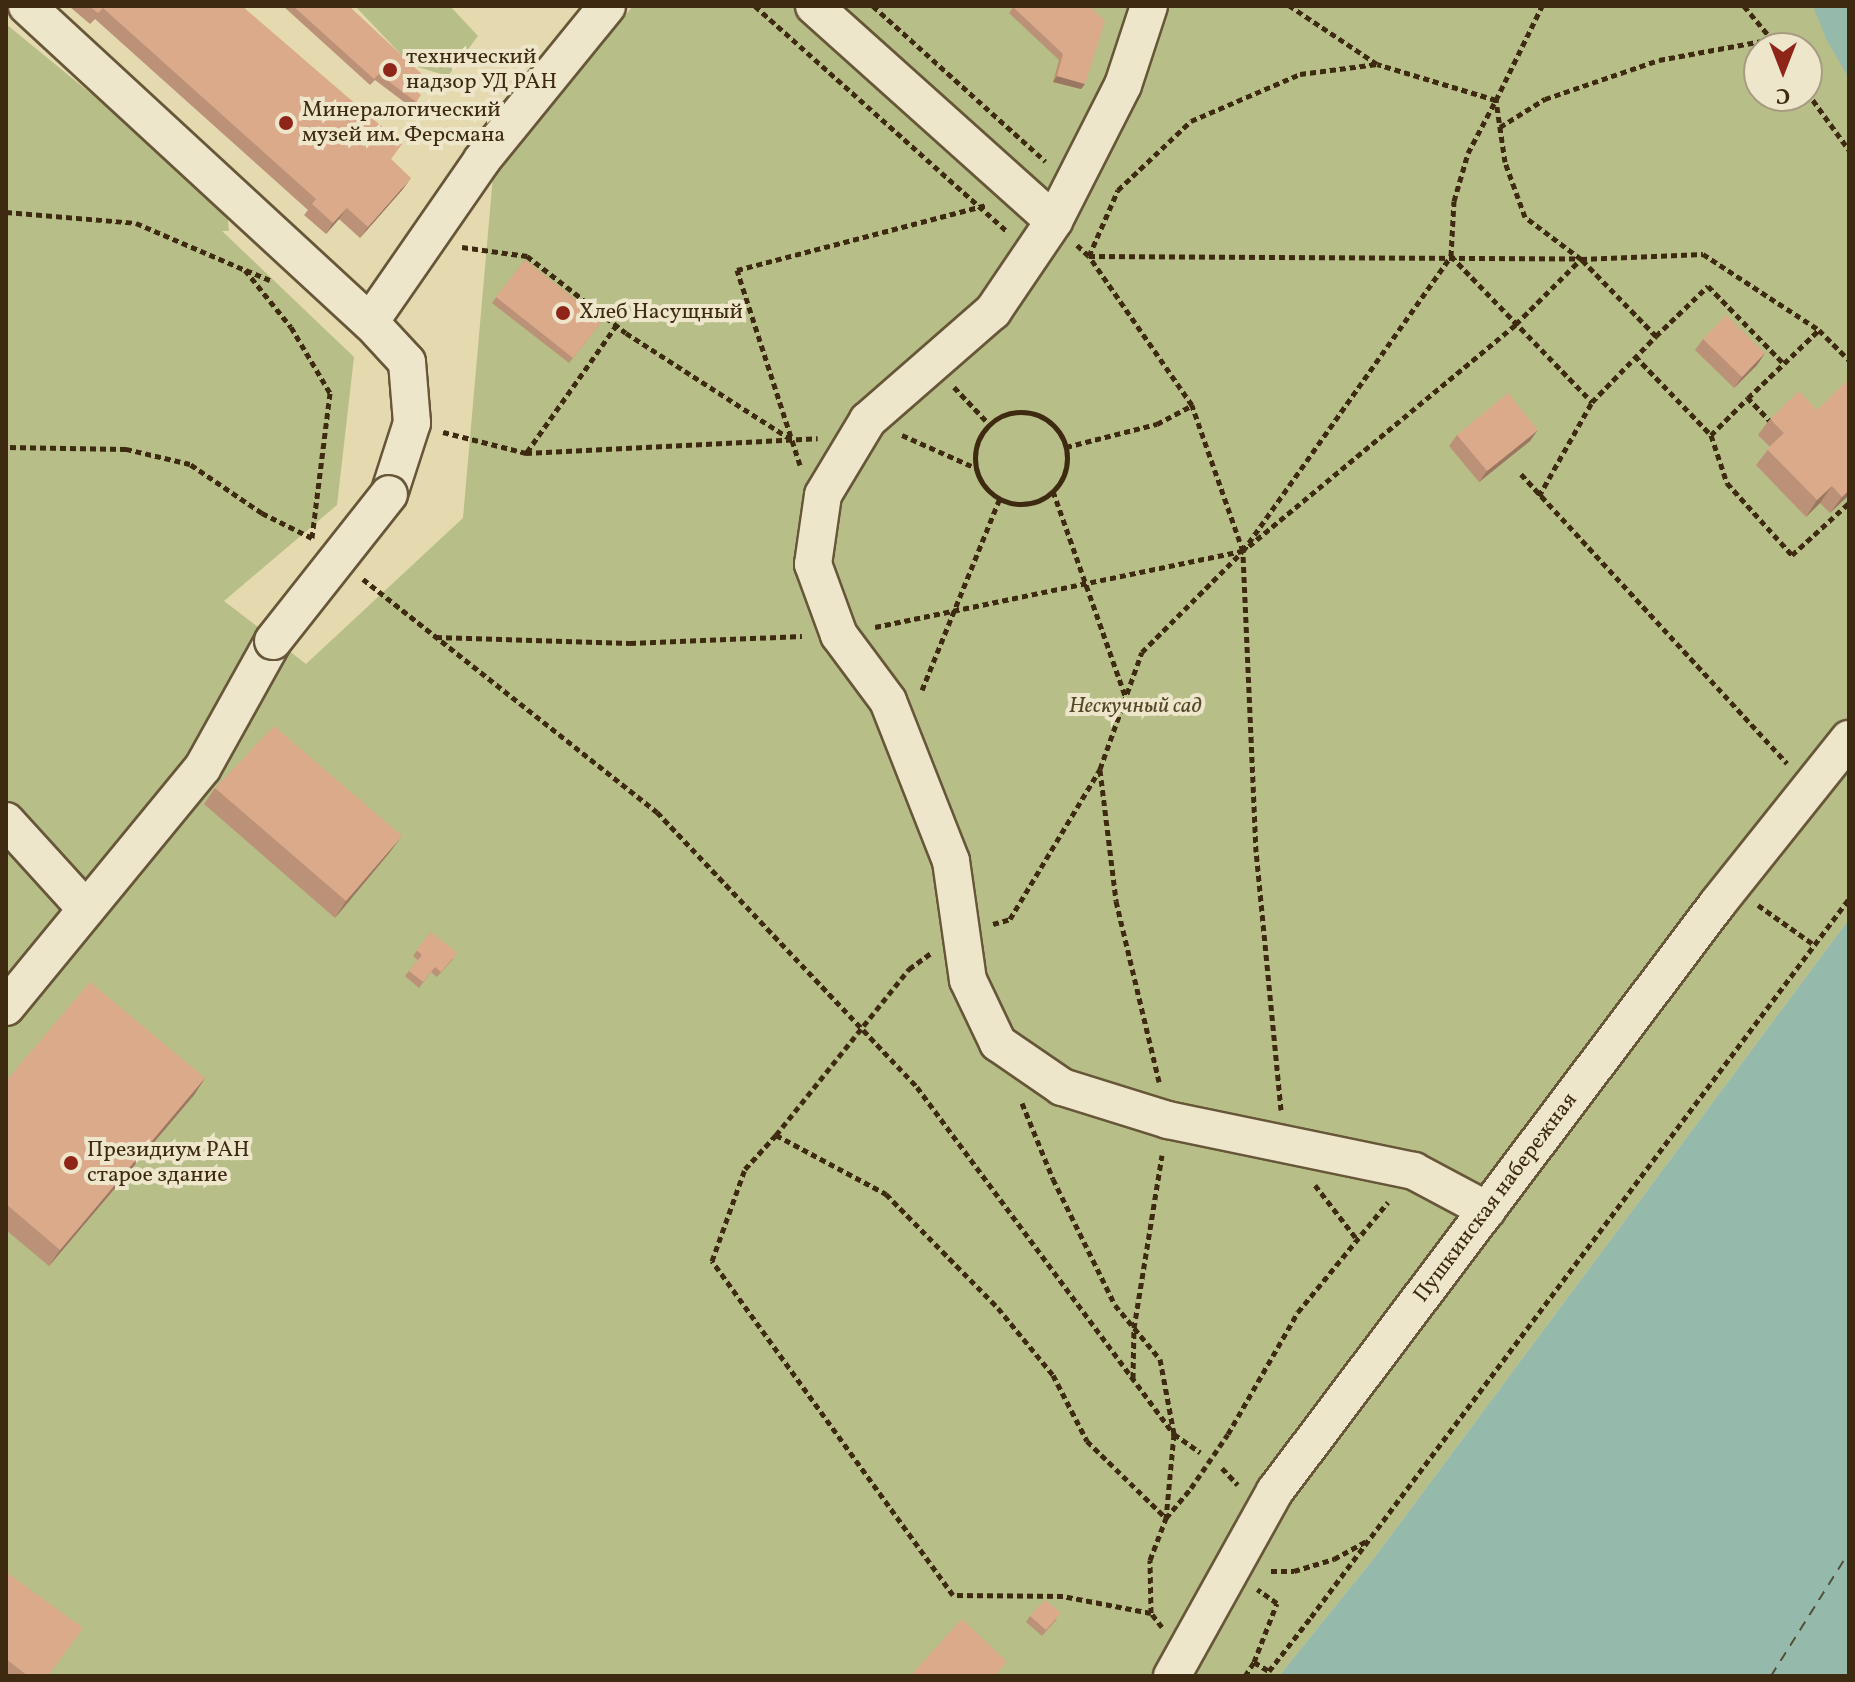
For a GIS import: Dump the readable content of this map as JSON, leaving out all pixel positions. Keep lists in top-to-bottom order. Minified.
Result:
{"streets":{"lane":["Пушкинская набережная"]},"parks":["Нескучный сад"],"places":["технический надзор УД РАН","Минералогический музей им. Ферсмана","Хлеб Насущный","Президиум РАН старое здание"],"north":"bottom"}
